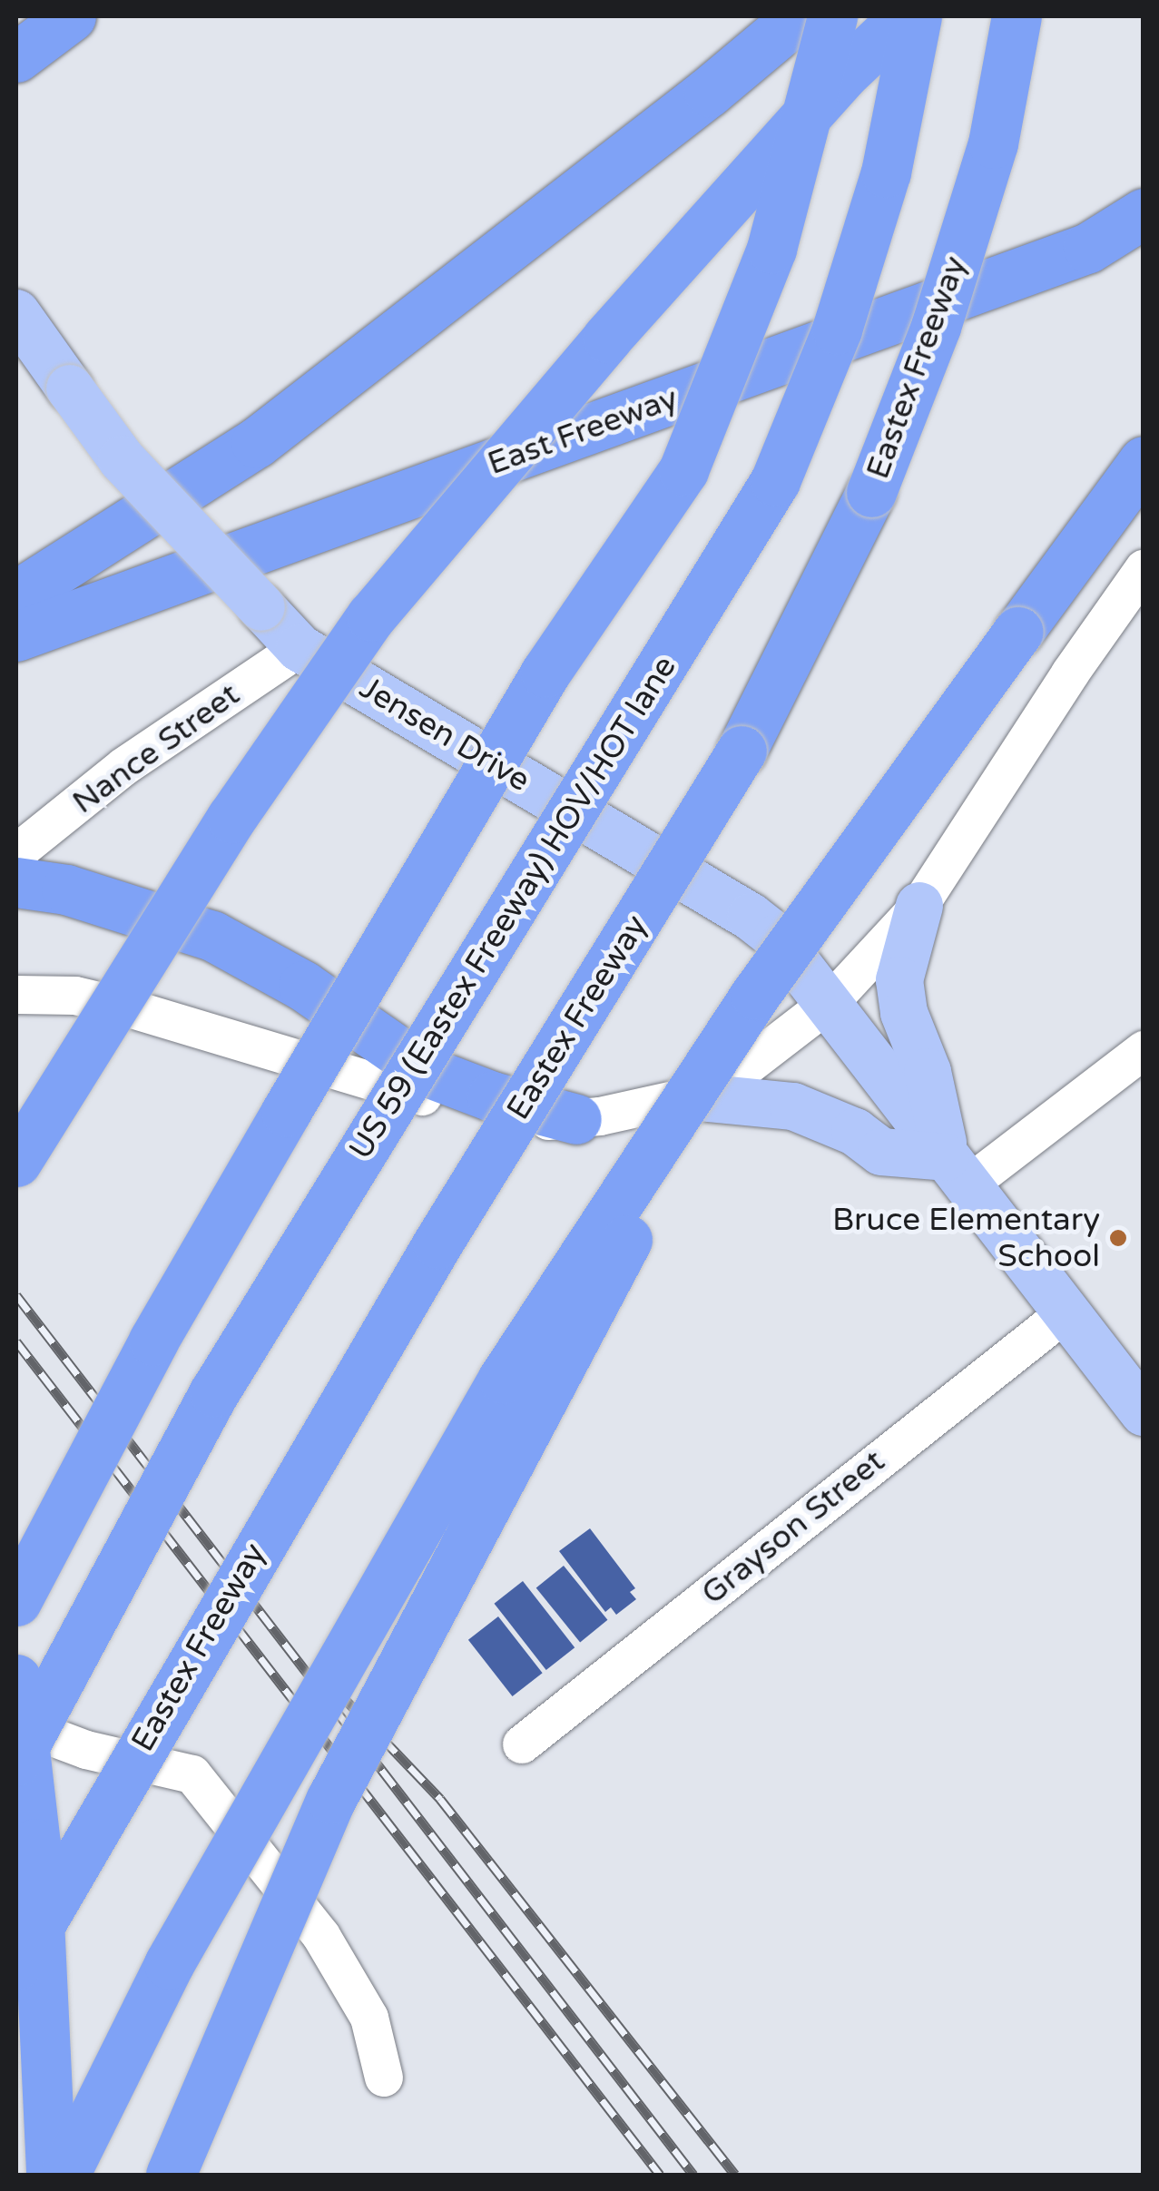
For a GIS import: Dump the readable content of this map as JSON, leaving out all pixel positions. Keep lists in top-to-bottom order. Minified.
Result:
{"streets":{"highway":["Eastex Freeway","East Freeway","US 59 (Eastex Freeway) HOV/HOT lane"],"main road":["Jensen Drive"],"street":["Nance Street","Grayson Street"]},"crossings":[["Jensen Drive","Nance Street"],["Jensen Drive","Grayson Street"]],"places":["Bruce Elementary School"]}
